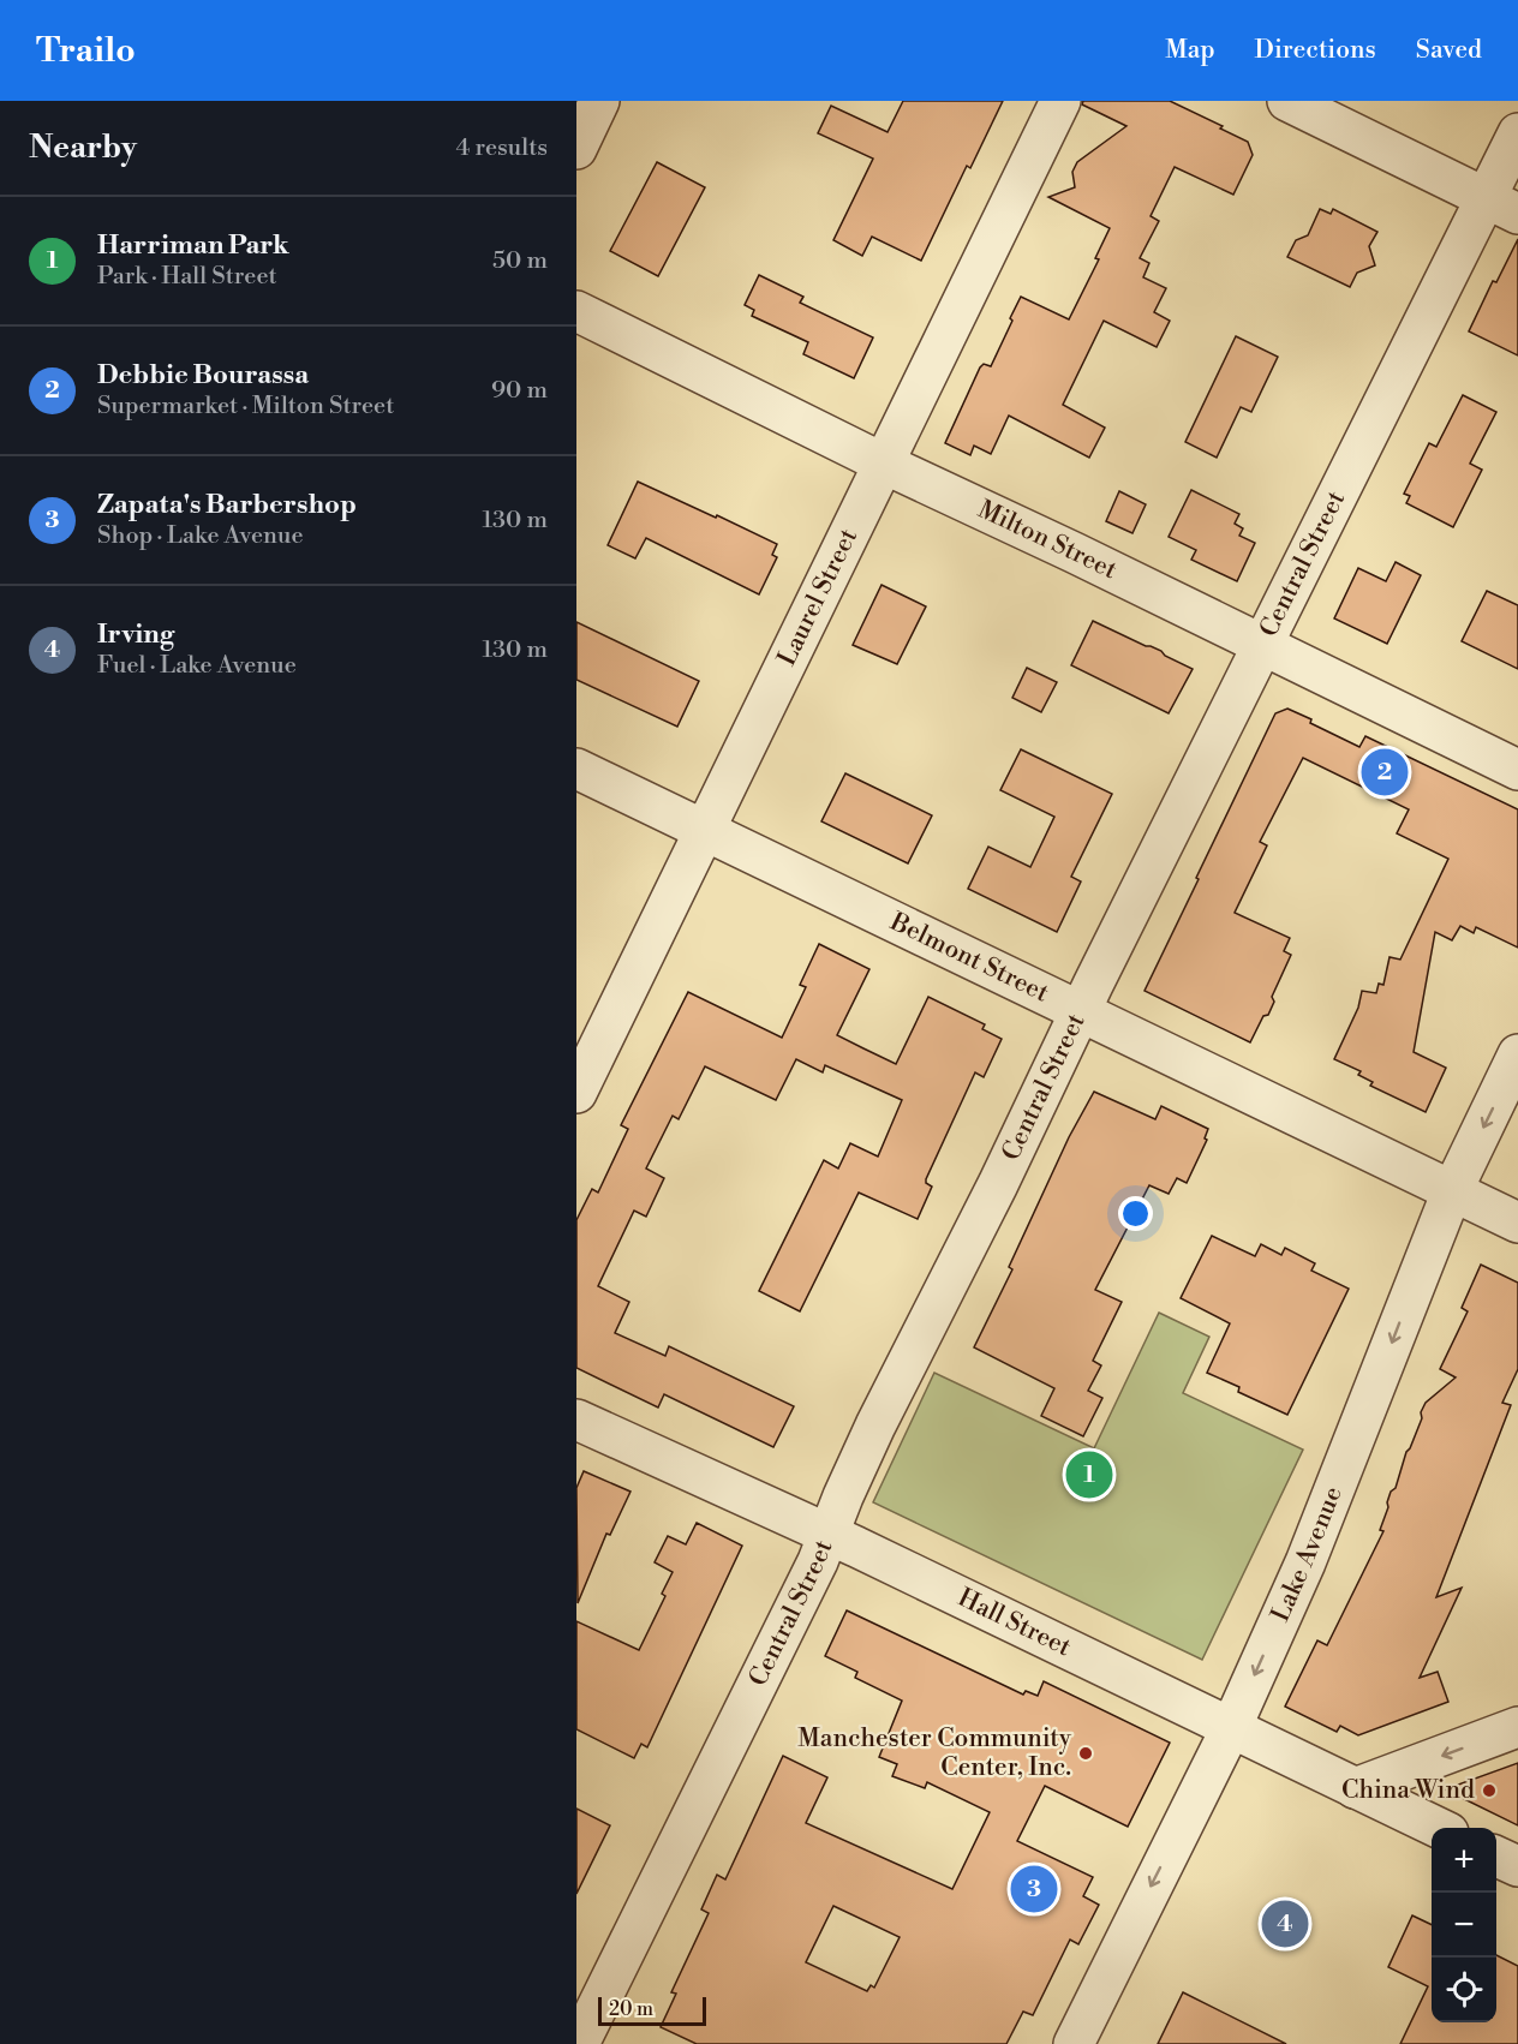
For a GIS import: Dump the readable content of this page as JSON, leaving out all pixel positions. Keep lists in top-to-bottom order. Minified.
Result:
{"streets":{"street":["Milton Street","Central Street","Laurel Street","Belmont Street","Lake Avenue","Hall Street"]},"crossings":[["Milton Street","Central Street"],["Milton Street","Laurel Street"],["Central Street","Belmont Street"],["Central Street","Hall Street"],["Laurel Street","Belmont Street"],["Belmont Street","Lake Avenue"],["Lake Avenue","Hall Street"]],"one_way":["Lake Avenue"],"places":["Manchester Community Center, Inc.","China Wind"],"scale_bar":"20 m","page":{"header":"Trailo","nav":["Map","Directions","Saved"],"heading":["Nearby","4 results"],"list":[{"mark":"1","name":"Harriman Park","note":"Park · Hall Street","value":"50 m"},{"mark":"2","name":"Debbie Bourassa","note":"Supermarket · Milton Street","value":"90 m"},{"mark":"3","name":"Zapata's Barbershop","note":"Shop · Lake Avenue","value":"130 m"},{"mark":"4","name":"Irving","note":"Fuel · Lake Avenue","value":"130 m"}],"pins":["2","1","3","4"],"map_buttons":["+","−"],"scale":"20 m"}}
